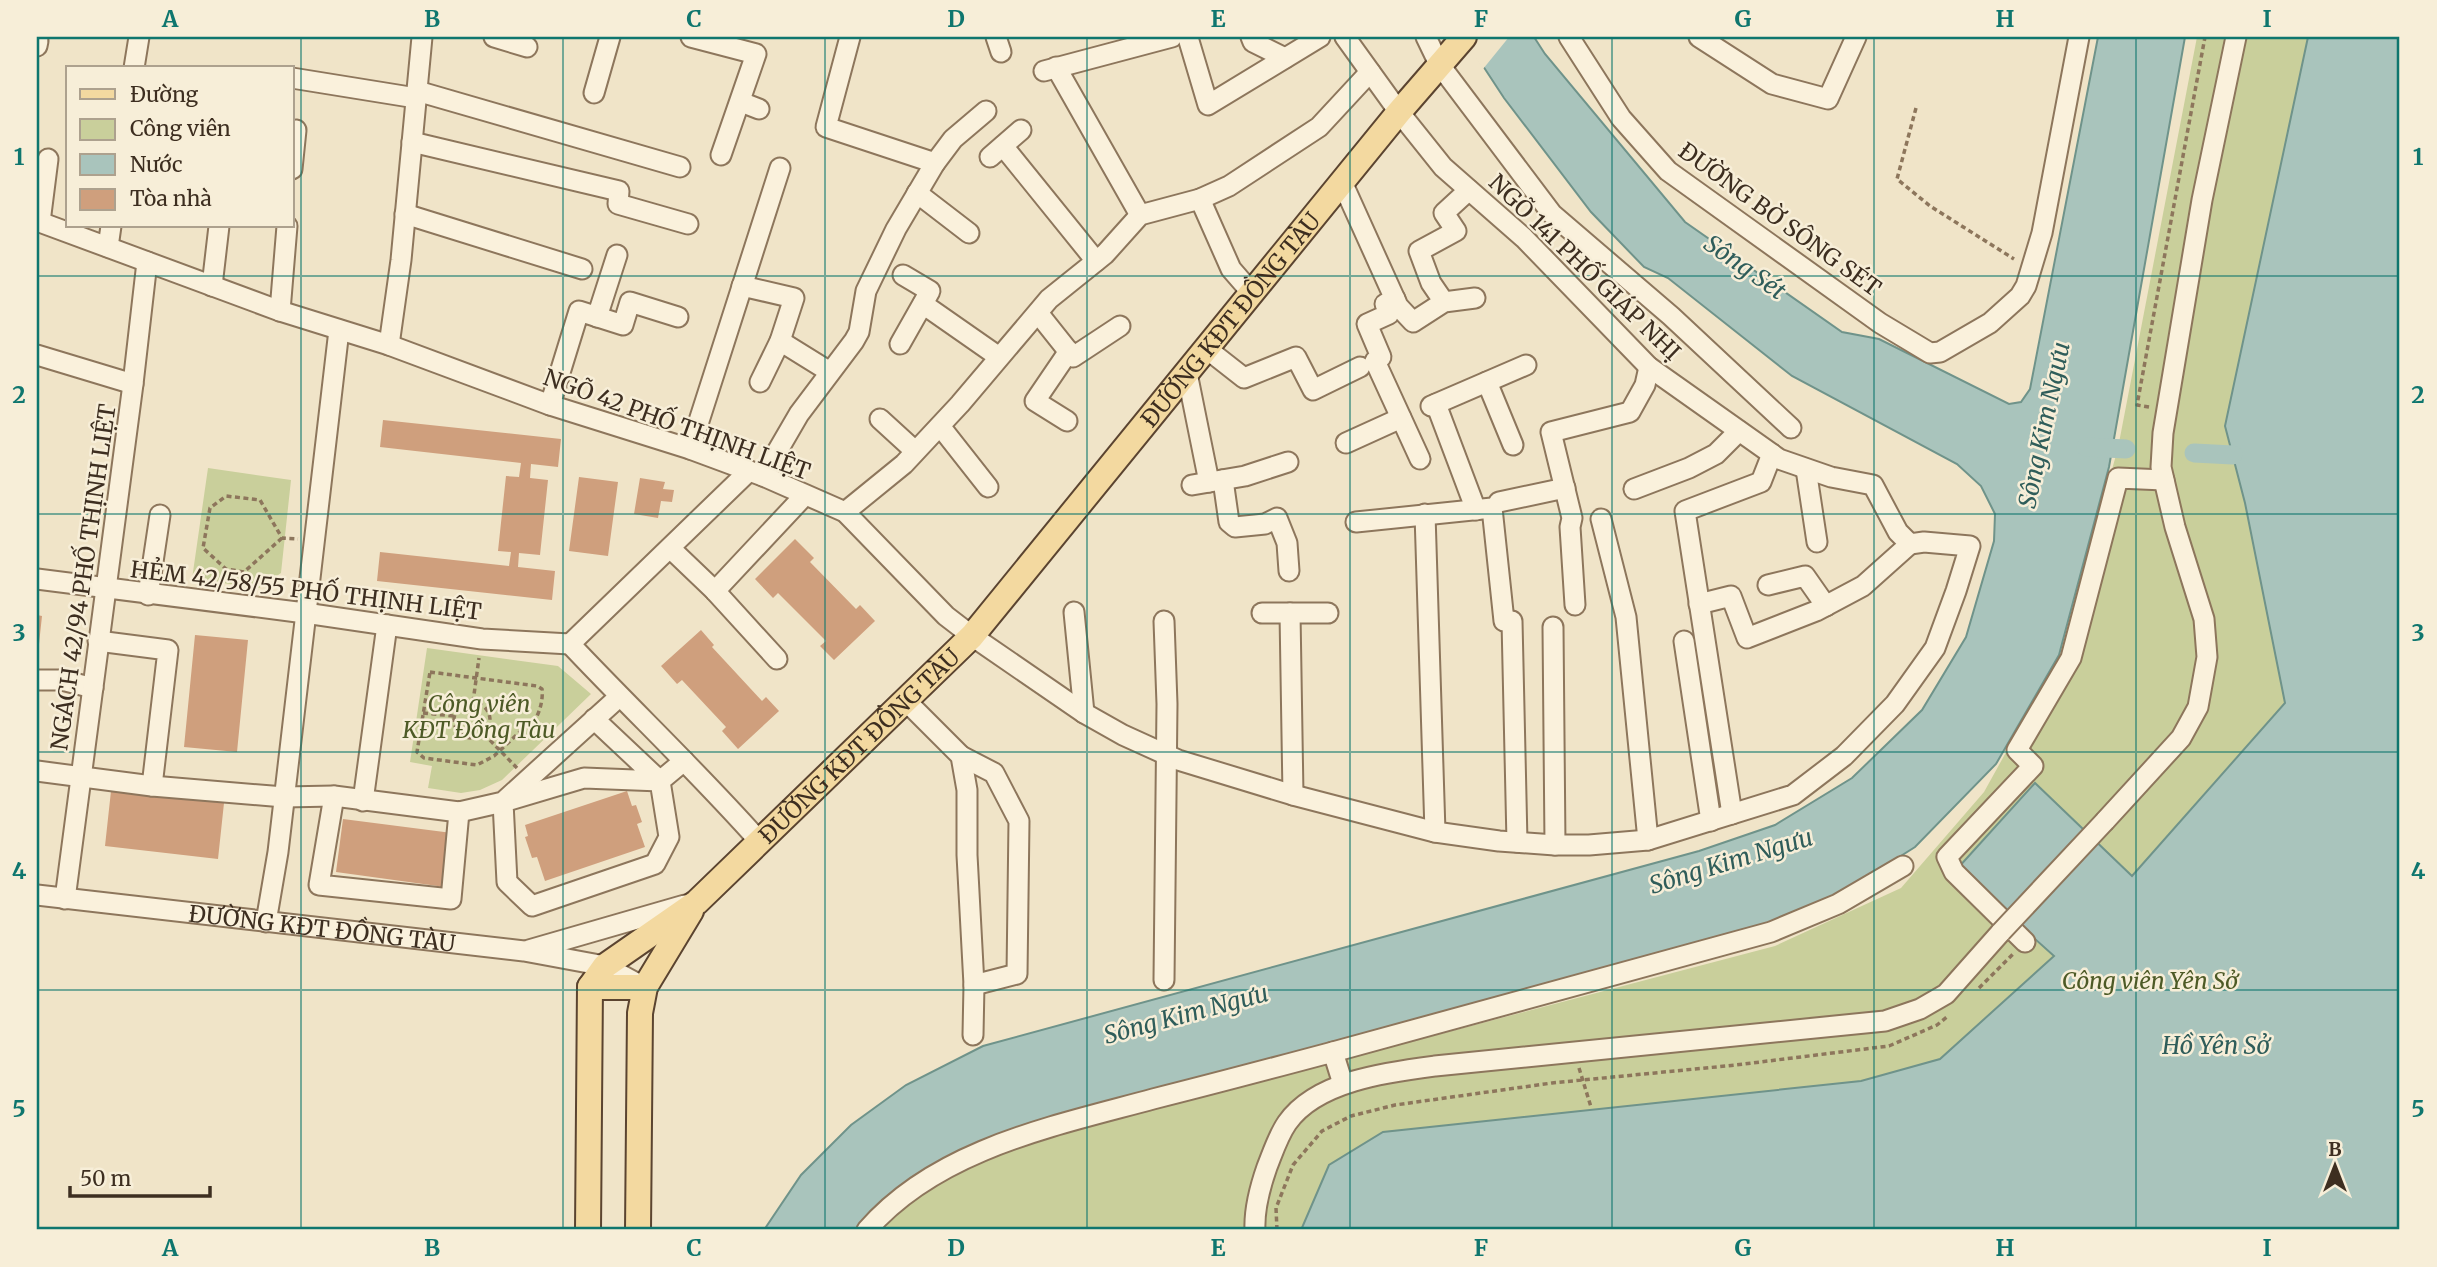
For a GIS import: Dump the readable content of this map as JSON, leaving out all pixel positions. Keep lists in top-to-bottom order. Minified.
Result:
{"streets":{"main road":["ĐƯỜNG KĐT ĐỒNG TÀU"],"street":["ĐƯỜNG BỜ SÔNG SÉT","NGÕ 141 PHỐ GIÁP NHỊ","NGÕ 42 PHỐ THỊNH LIỆT","NGÁCH 42/94 PHỐ THỊNH LIỆT","HẺM 42/58/55 PHỐ THỊNH LIỆT"]},"crossings":[["NGÕ 141 PHỐ GIÁP NHỊ","ĐƯỜNG KĐT ĐỒNG TÀU"],["NGÕ 141 PHỐ GIÁP NHỊ","NGÕ 42 PHỐ THỊNH LIỆT"],["ĐƯỜNG KĐT ĐỒNG TÀU","NGÕ 42 PHỐ THỊNH LIỆT"],["ĐƯỜNG KĐT ĐỒNG TÀU","NGÁCH 42/94 PHỐ THỊNH LIỆT"],["NGÕ 42 PHỐ THỊNH LIỆT","NGÁCH 42/94 PHỐ THỊNH LIỆT"],["NGÁCH 42/94 PHỐ THỊNH LIỆT","HẺM 42/58/55 PHỐ THỊNH LIỆT"]],"water":["Sông Sét","Sông Kim Ngưu","Hồ Yên Sở"],"parks":["Công viên KĐT Đồng Tàu","Công viên Yên Sở"],"legend":["Đường","Công viên","Nước","Tòa nhà"],"scale_bar":"50 m","north":"top","grid":{"columns":["A","B","C","D","E","F","G","H","I"],"rows":["1","2","3","4","5"]}}
